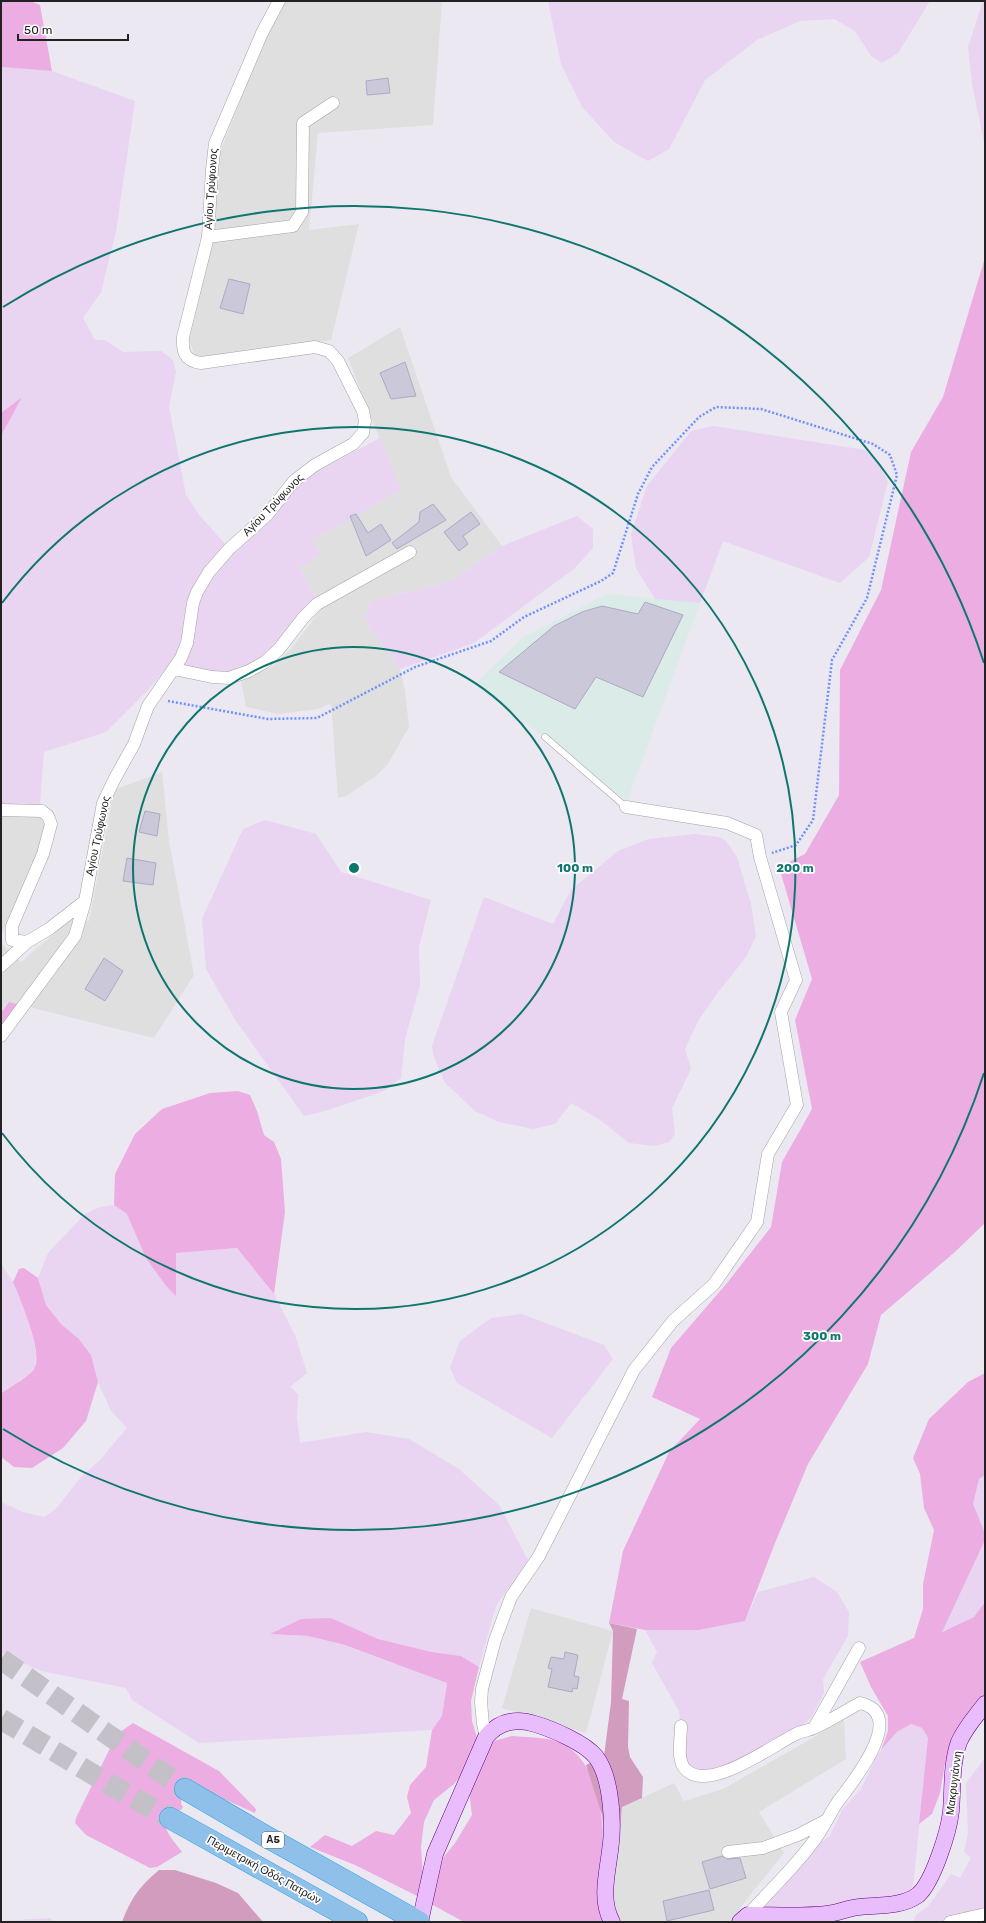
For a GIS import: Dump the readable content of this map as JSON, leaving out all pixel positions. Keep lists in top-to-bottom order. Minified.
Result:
{"streets":{"highway":["Α5","Περιμετρική Οδός Πατρών"],"street":["Αγίου Τρύφωνος","Μακρυγιάννη"]},"scale_bar":"50 m","rings":["100 m","200 m","300 m"]}
